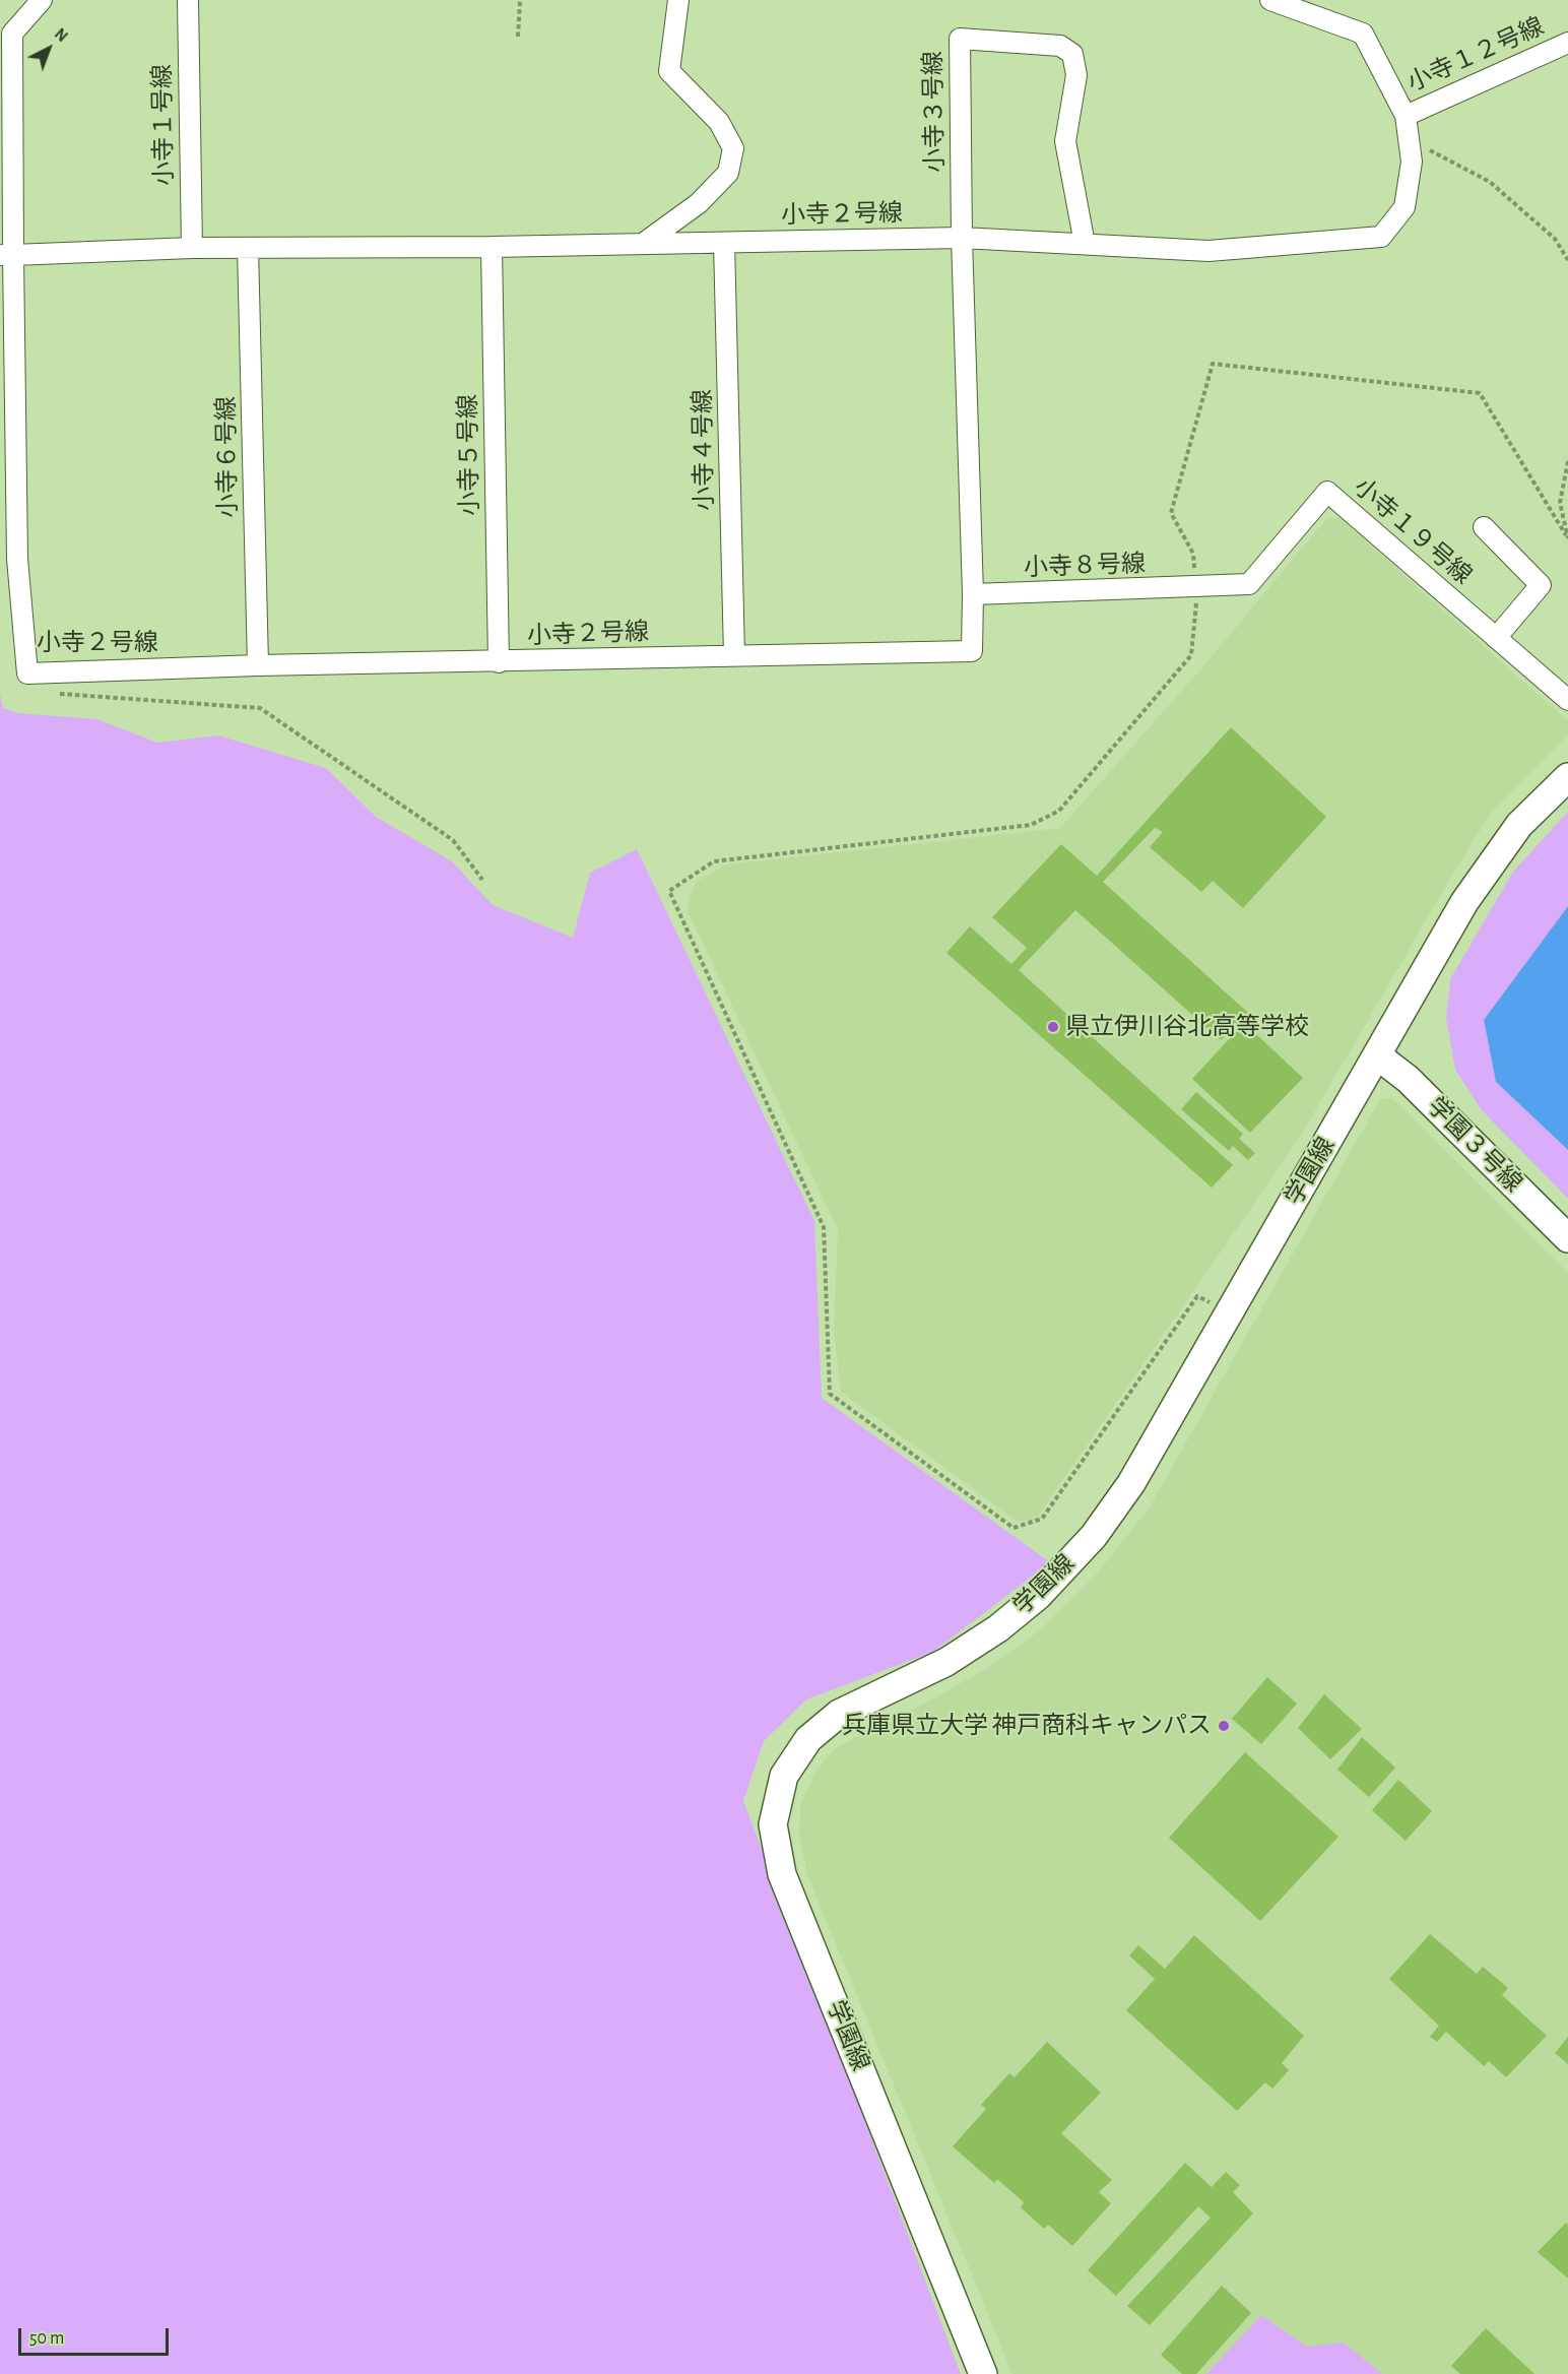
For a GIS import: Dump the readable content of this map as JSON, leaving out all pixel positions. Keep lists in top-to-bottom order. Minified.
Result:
{"streets":{"street":["小寺１２号線","小寺３号線","小寺１号線","小寺２号線","小寺４号線","小寺５号線","小寺６号線","小寺１９号線","小寺８号線","学園３号線","学園線"]},"crossings":[["小寺１２号線","小寺２号線"],["小寺３号線","小寺２号線"],["小寺１号線","小寺２号線"],["小寺２号線","小寺４号線"],["小寺２号線","小寺５号線"],["小寺２号線","小寺６号線"],["小寺２号線","小寺８号線"],["小寺１９号線","小寺８号線"],["学園３号線","学園線"]],"places":["県立伊川谷北高等学校","兵庫県立大学 神戸商科キャンパス"],"scale_bar":"50 m","north":"top right"}
